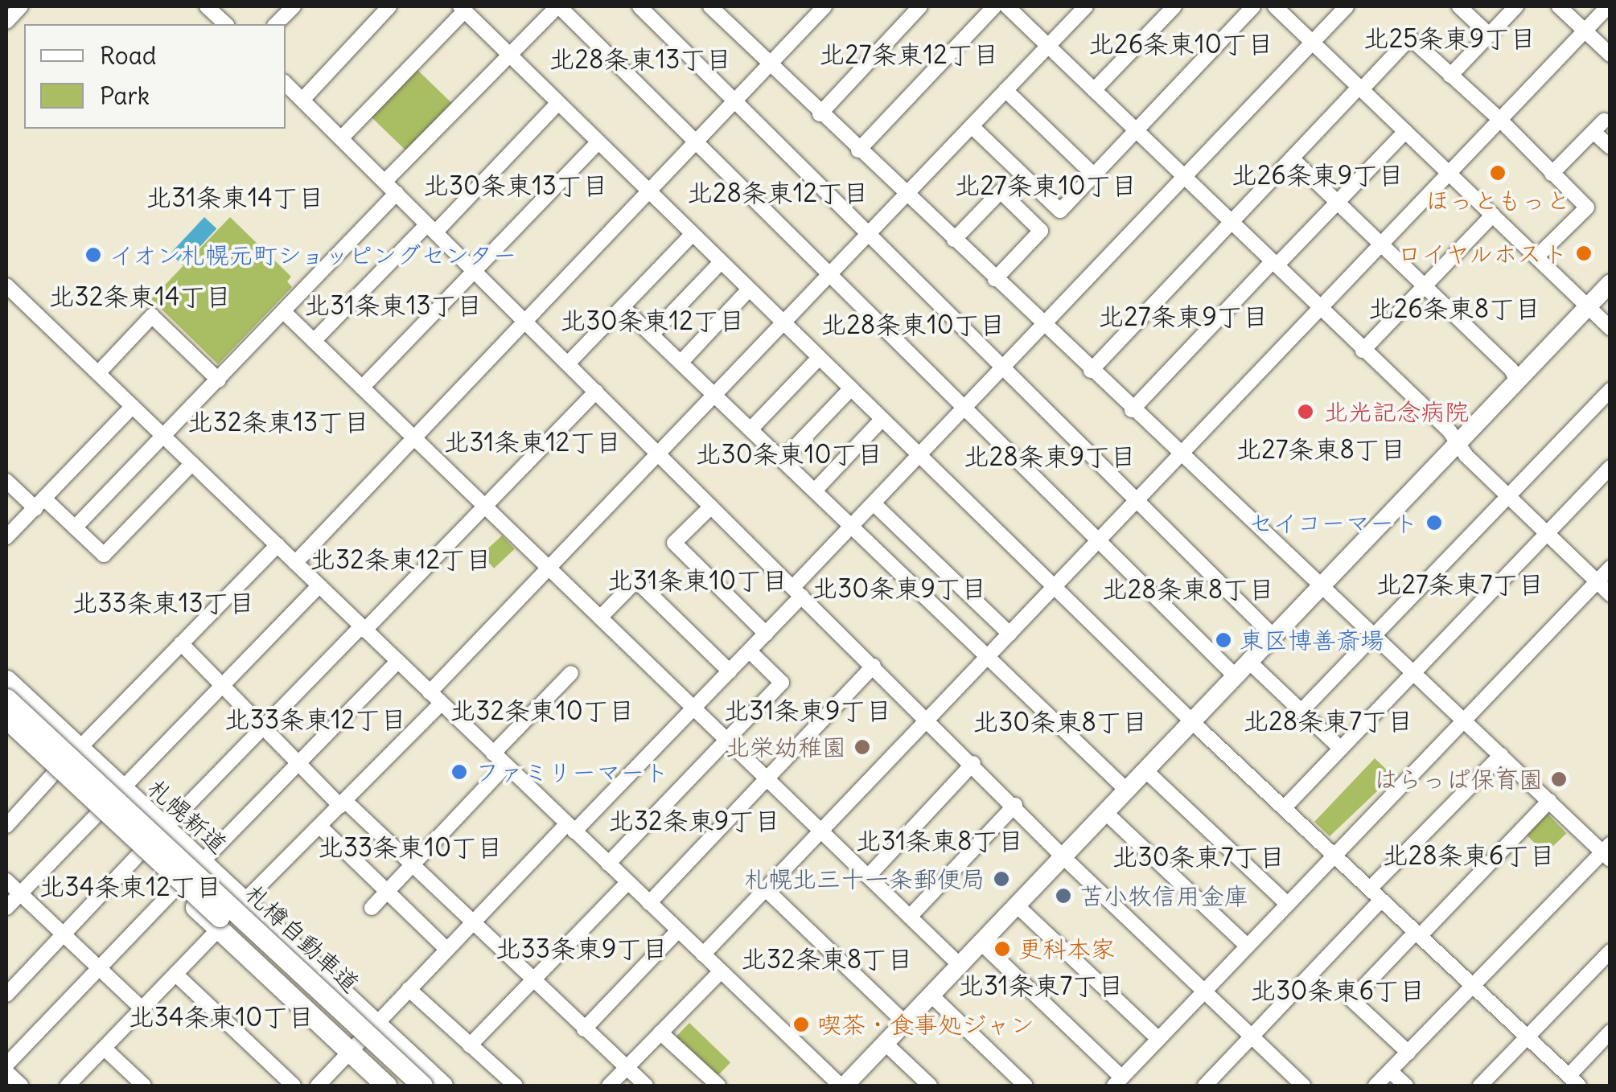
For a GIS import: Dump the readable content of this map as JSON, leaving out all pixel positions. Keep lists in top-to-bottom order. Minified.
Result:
{"streets":{"highway":["札幌新道","札樽自動車道"]},"districts":["北25条東9丁目","北26条東10丁目","北27条東12丁目","北28条東13丁目","北26条東9丁目","北30条東13丁目","北27条東10丁目","北28条東12丁目","北31条東14丁目","北32条東14丁目","北31条東13丁目","北26条東8丁目","北27条東9丁目","北30条東12丁目","北28条東10丁目","北32条東13丁目","北31条東12丁目","北27条東8丁目","北30条東10丁目","北28条東9丁目","北32条東12丁目","北31条東10丁目","北27条東7丁目","北30条東9丁目","北28条東8丁目","北33条東13丁目","北32条東10丁目","北31条東9丁目","北33条東12丁目","北28条東7丁目","北30条東8丁目","北32条東9丁目","北31条東8丁目","北33条東10丁目","北28条東6丁目","北30条東7丁目","北34条東12丁目","北33条東9丁目","北32条東8丁目","北31条東7丁目","北30条東6丁目","北34条東10丁目"],"places":["ほっともっと","ロイヤルホスト","イオン札幌元町ショッピングセンター","北光記念病院","セイコーマート","東区博善斎場","北栄幼稚園","ファミリーマート","はらっぱ保育園","札幌北三十一条郵便局","苫小牧信用金庫","更科本家","喫茶・食事処ジャン"],"legend":["Road","Park"]}
